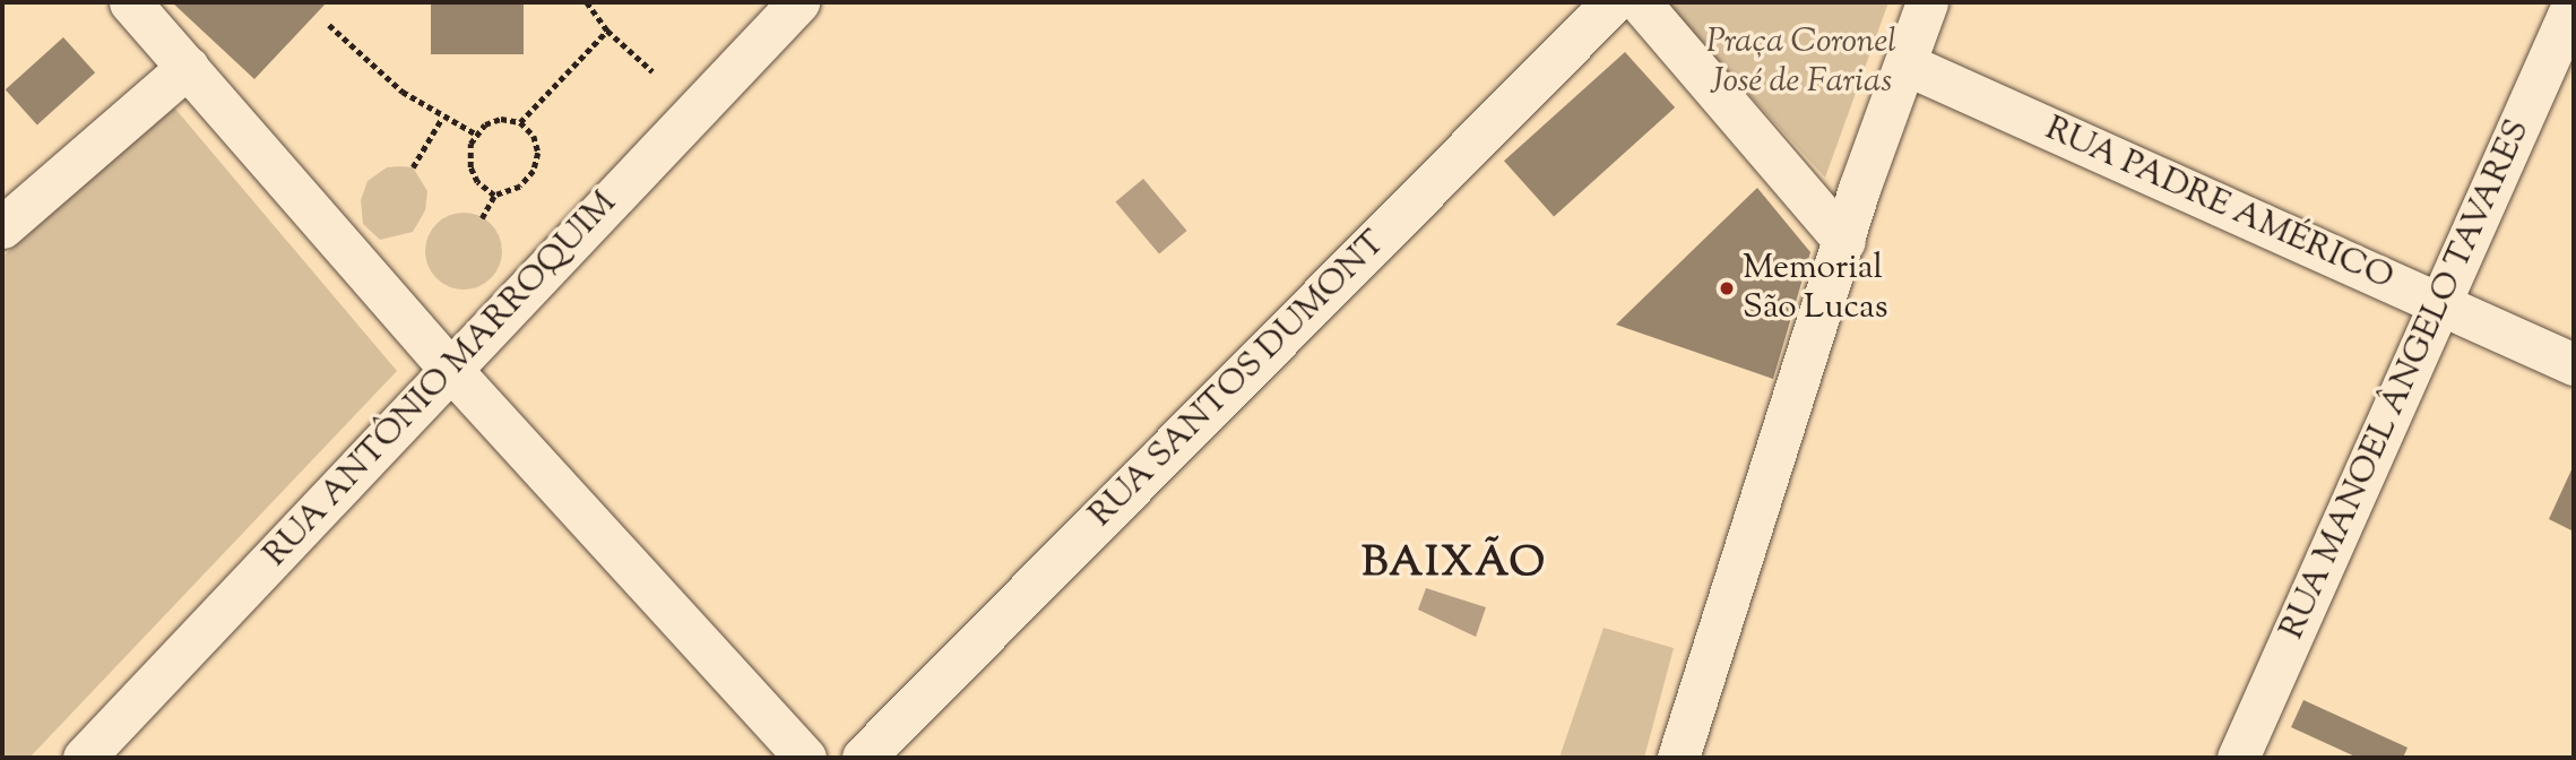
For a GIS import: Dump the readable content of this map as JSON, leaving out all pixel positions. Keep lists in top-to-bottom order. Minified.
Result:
{"streets":{"street":["RUA PADRE AMÉRICO","RUA ANTÔNIO MARROQUIM","RUA SANTOS DUMONT","RUA MANOEL ÂNGELO TAVARES"]},"crossings":[["RUA PADRE AMÉRICO","RUA MANOEL ÂNGELO TAVARES"]],"districts":["BAIXÃO"],"parks":["Praça Coronel José de Farias"],"places":["Memorial São Lucas"]}
